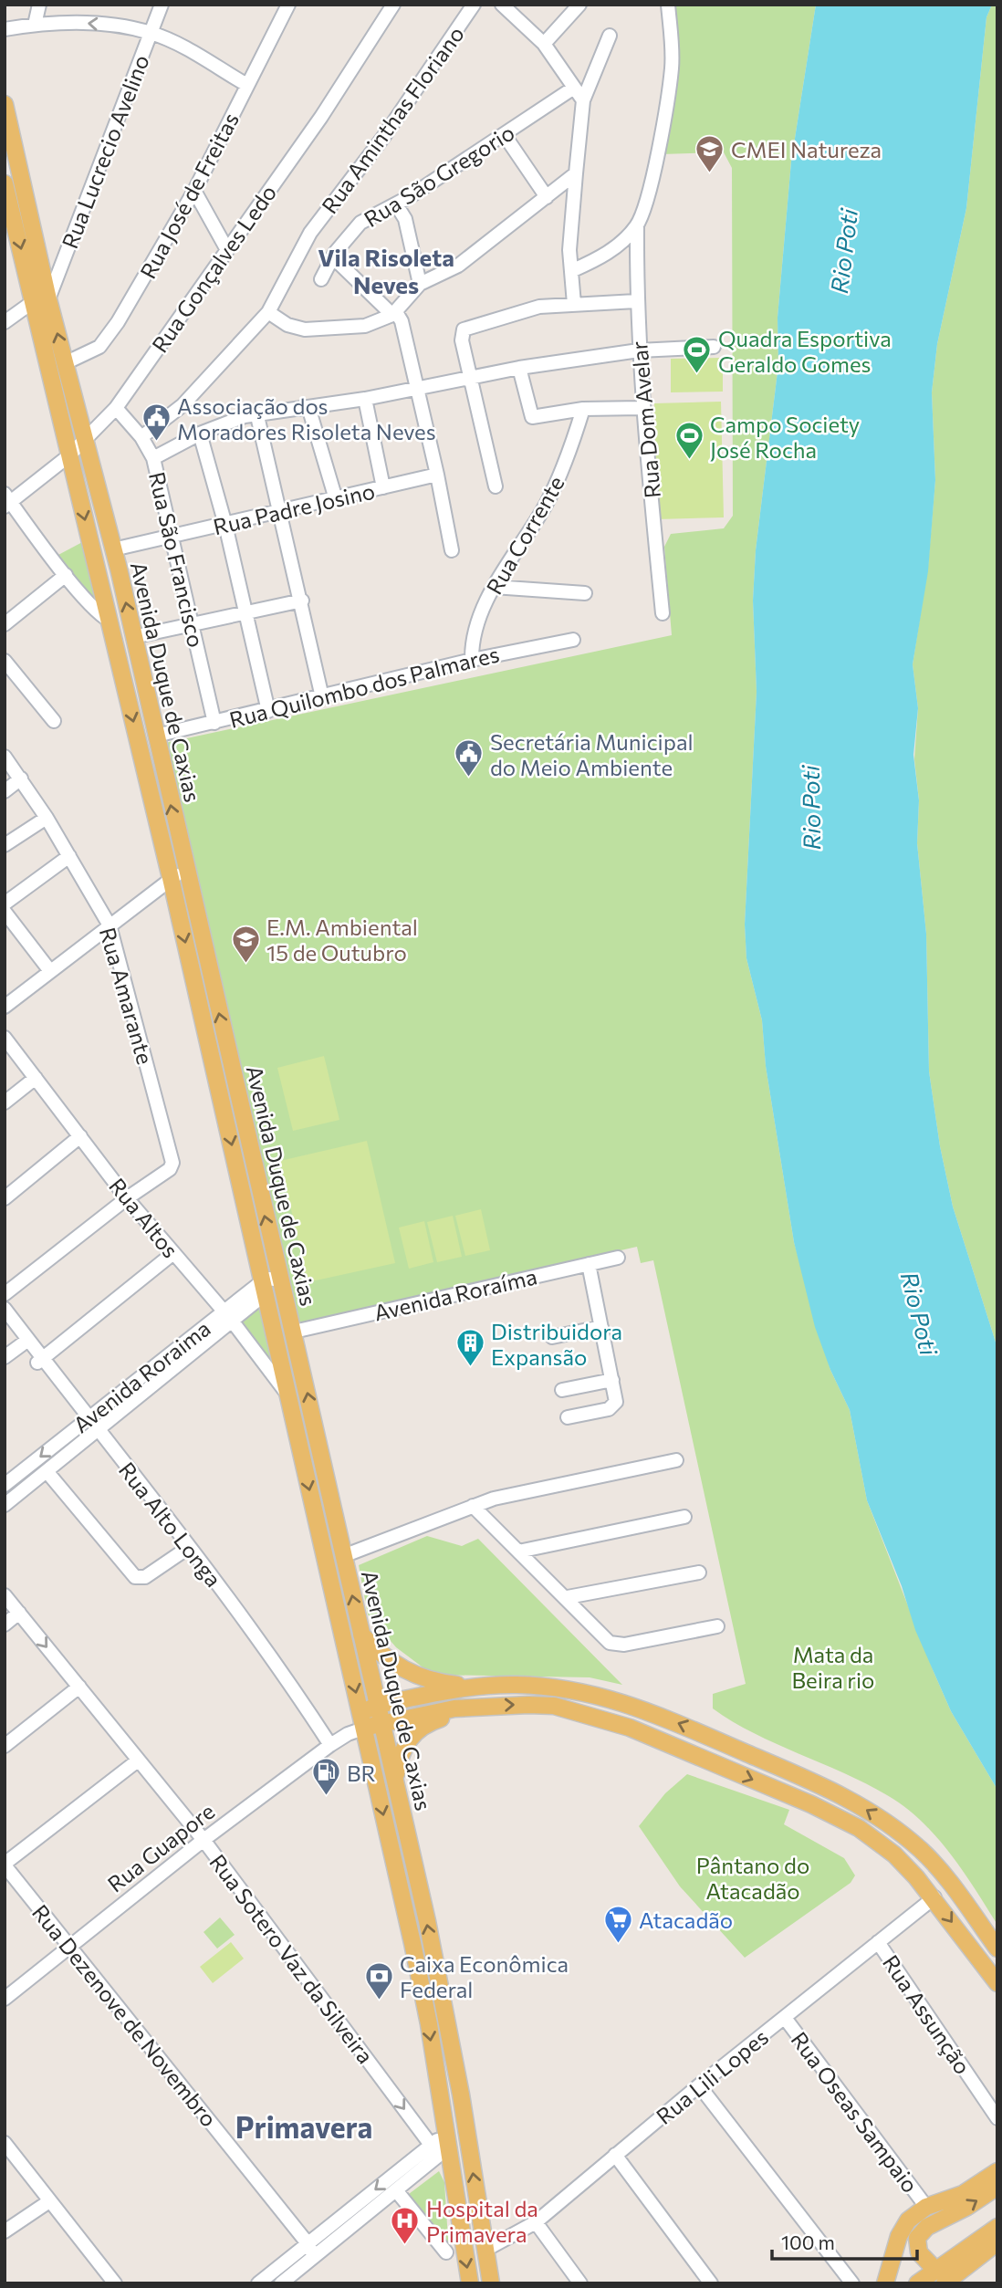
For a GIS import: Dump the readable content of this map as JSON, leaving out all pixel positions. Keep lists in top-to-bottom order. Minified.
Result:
{"streets":{"main road":["Avenida Duque de Caxias"],"street":["Rua Aminthas Floriano","Rua Lucrecio Avelino","Rua São Gregorio","Rua José de Freitas","Rua Gonçalves Ledo","Rua Dom Avelar","Rua Padre Josino","Rua Corrente","Rua São Francisco","Rua Quilombo dos Palmares","Rua Amarante","Rua Altos","Avenida Roraíma","Avenida Roraima","Rua Alto Longa","Rua Guapore","Rua Sotero Vaz da Silveira","Rua Assunção","Rua Dezenove de Novembro","Rua Lili Lopes","Rua Oseas Sampaio"]},"crossings":[["Rua Aminthas Floriano","Rua São Francisco"],["Rua Lucrecio Avelino","Avenida Duque de Caxias"],["Rua José de Freitas","Avenida Duque de Caxias"],["Rua Gonçalves Ledo","Rua São Francisco"],["Rua Gonçalves Ledo","Avenida Duque de Caxias"],["Rua Padre Josino","Rua São Francisco"],["Rua Padre Josino","Avenida Duque de Caxias"],["Rua Corrente","Rua Quilombo dos Palmares"],["Rua São Francisco","Rua Quilombo dos Palmares"],["Avenida Duque de Caxias","Rua Quilombo dos Palmares"],["Avenida Duque de Caxias","Rua Altos"],["Avenida Duque de Caxias","Avenida Roraíma"],["Avenida Duque de Caxias","Avenida Roraima"],["Avenida Duque de Caxias","Rua Guapore"],["Avenida Duque de Caxias","Rua Sotero Vaz da Silveira"],["Avenida Duque de Caxias","Rua Lili Lopes"],["Rua Amarante","Rua Altos"],["Rua Altos","Avenida Roraima"],["Avenida Roraima","Rua Alto Longa"],["Rua Alto Longa","Rua Guapore"],["Rua Guapore","Rua Sotero Vaz da Silveira"],["Rua Guapore","Rua Dezenove de Novembro"],["Rua Assunção","Rua Lili Lopes"],["Rua Lili Lopes","Rua Oseas Sampaio"]],"one_way":["Rua Sotero Vaz da Silveira"],"districts":["Vila Risoleta Neves","Primavera"],"water":["Rio Poti"],"parks":["Mata da Beira rio","Pântano do Atacadão"],"places":{"school or university":["CMEI Natureza","E.M. Ambiental 15 de Outubro"],"sports":["Quadra Esportiva Geraldo Gomes","Campo Society José Rocha"],"public building":["Associação dos Moradores Risoleta Neves","Secretária Municipal do Meio Ambiente"],"building":["Distribuidora Expansão"],"fuel station":["BR"],"supermarket":["Atacadão"],"bank":["Caixa Econômica Federal"],"hospital":["Hospital da Primavera"]},"scale_bar":"100 m"}
